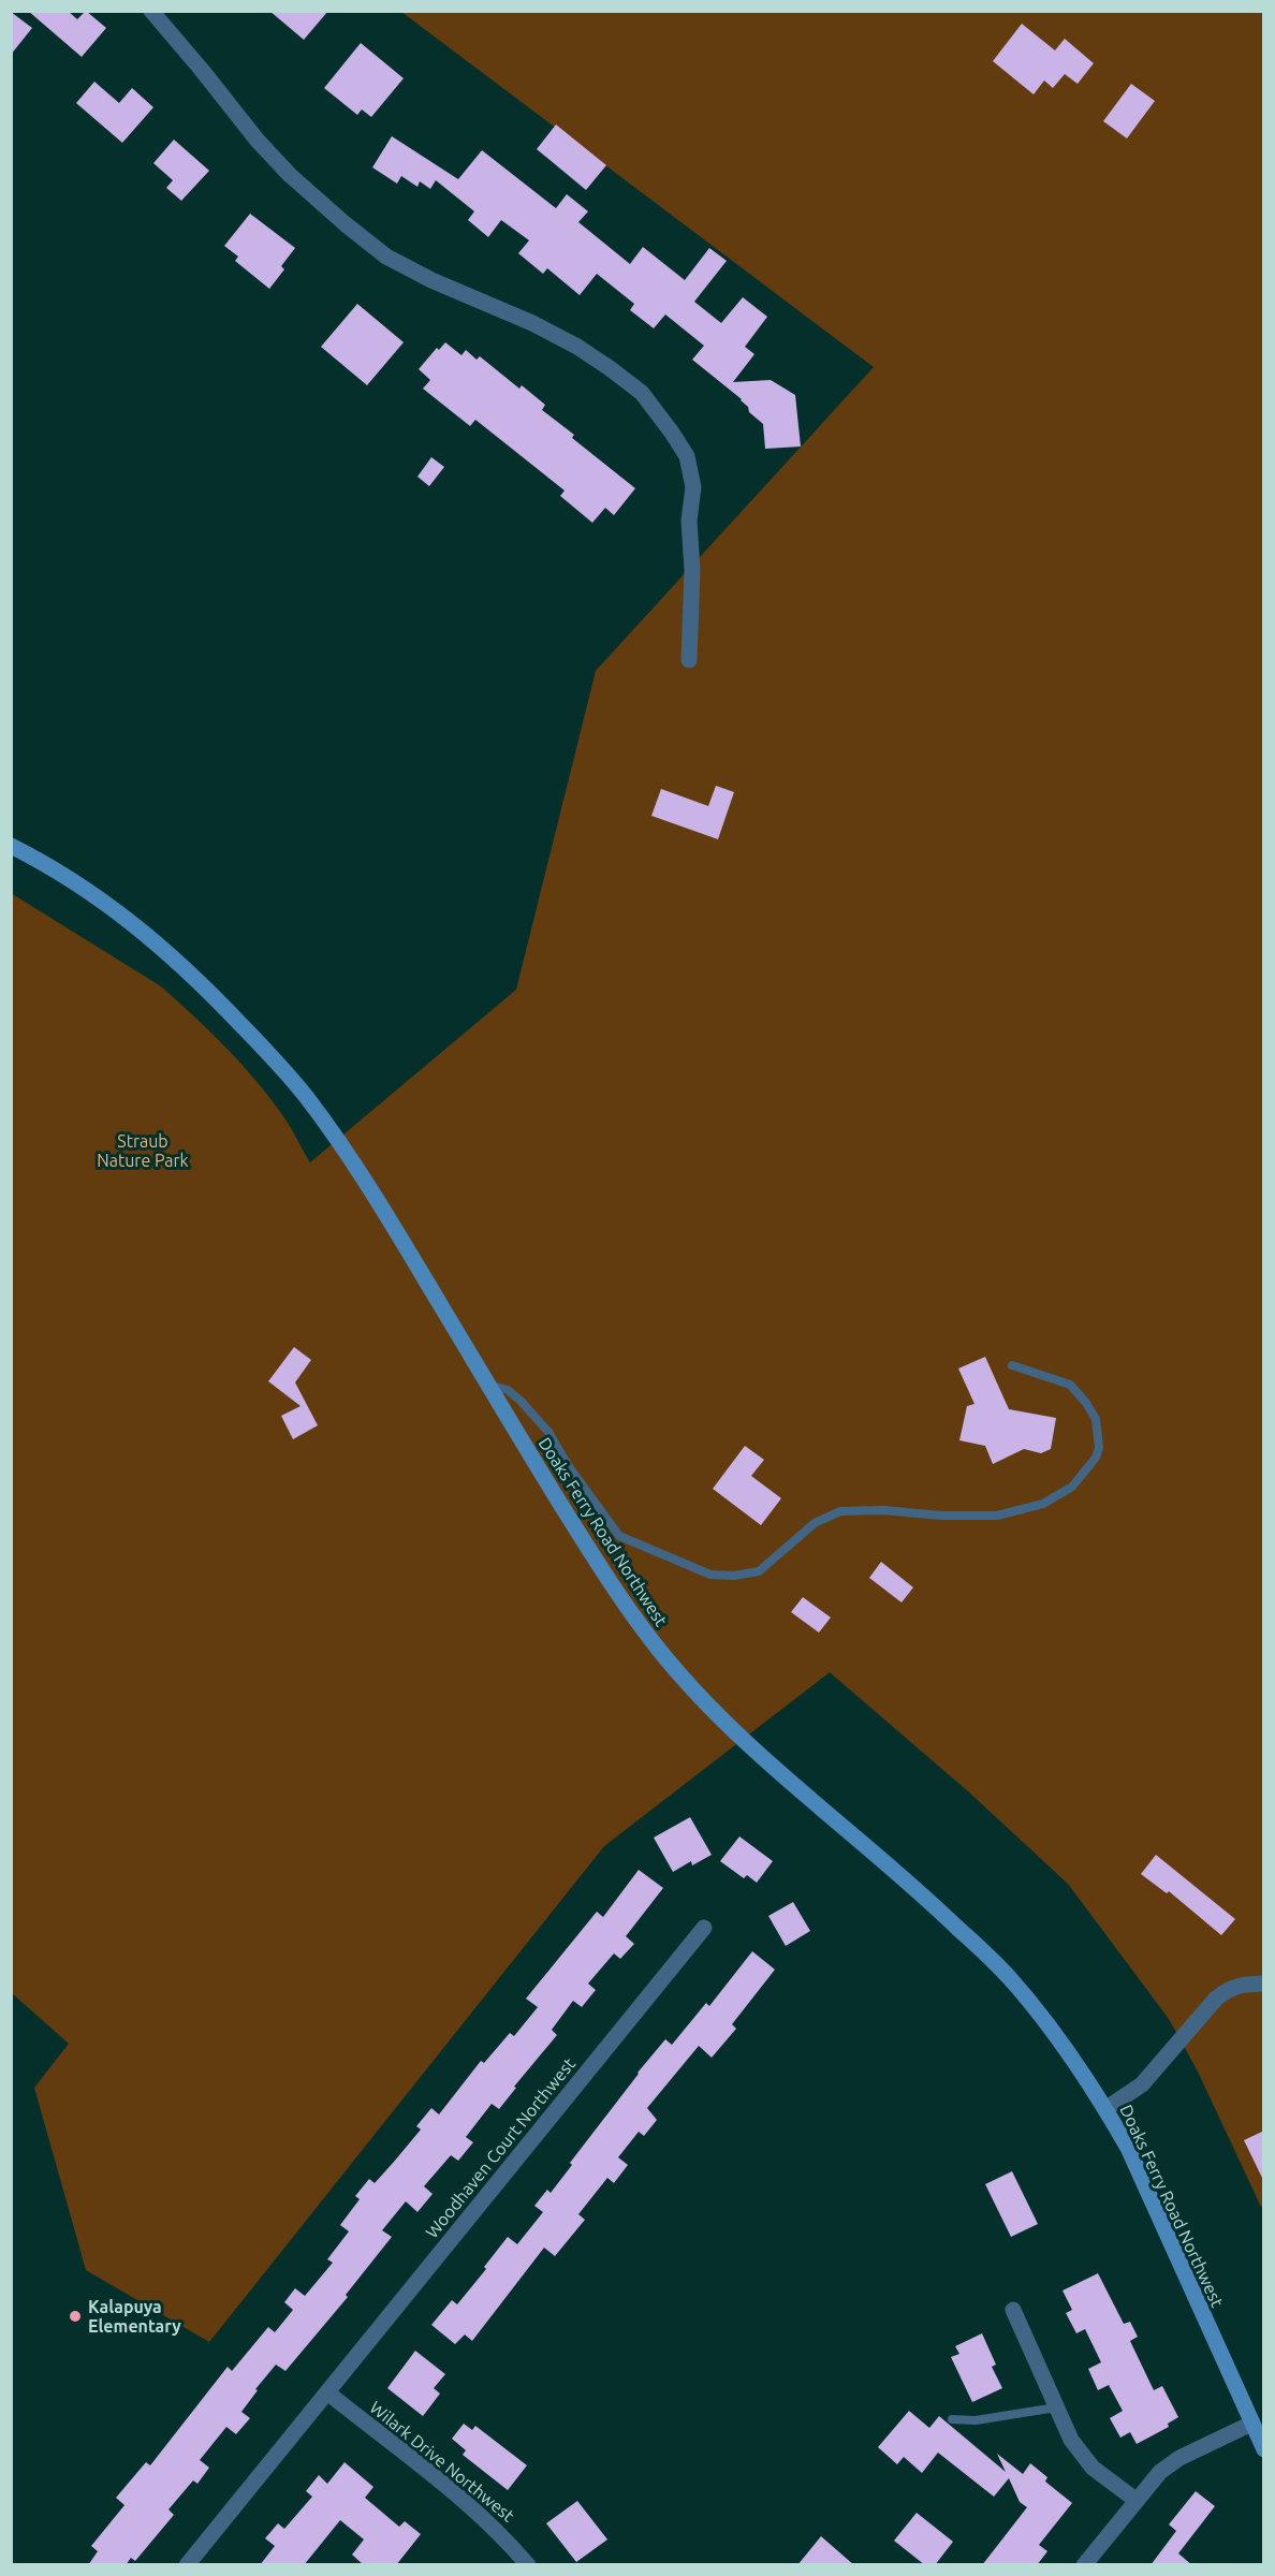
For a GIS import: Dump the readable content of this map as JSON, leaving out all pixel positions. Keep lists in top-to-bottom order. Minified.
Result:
{"streets":{"main road":["Doaks Ferry Road Northwest"],"street":["Woodhaven Court Northwest","Wilark Drive Northwest"]},"crossings":[["Woodhaven Court Northwest","Wilark Drive Northwest"]],"parks":["Straub Nature Park"],"places":["Kalapuya Elementary"]}
